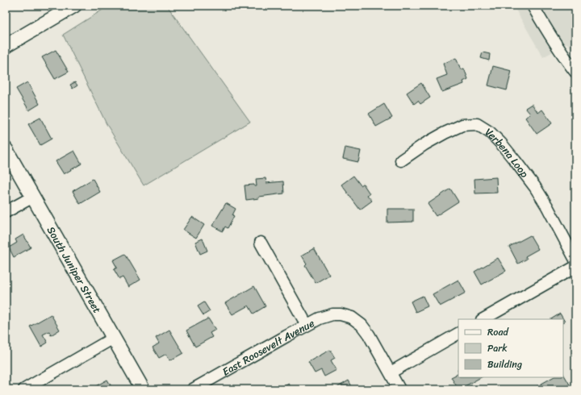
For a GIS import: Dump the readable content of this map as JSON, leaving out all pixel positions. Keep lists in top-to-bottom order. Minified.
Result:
{"streets":{"street":["Verbena Loop","South Juniper Street","East Roosevelt Avenue"]},"legend":["Road","Park","Building"]}
